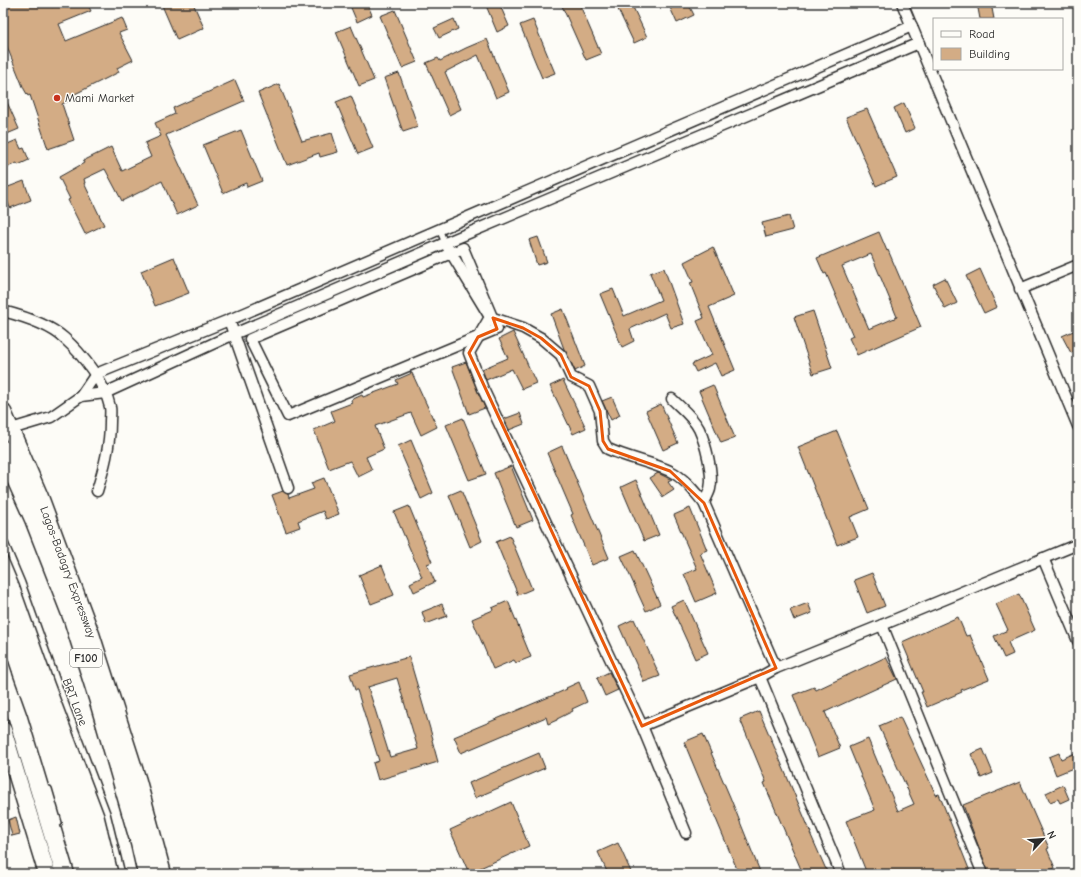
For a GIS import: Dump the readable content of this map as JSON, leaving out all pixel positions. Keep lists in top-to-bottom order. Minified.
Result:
{"streets":{"highway":["Lagos-Badagry Expressway","F100"],"lane":["BRT Lane"]},"places":["Mami Market"],"legend":["Road","Building"],"north":"top right"}
